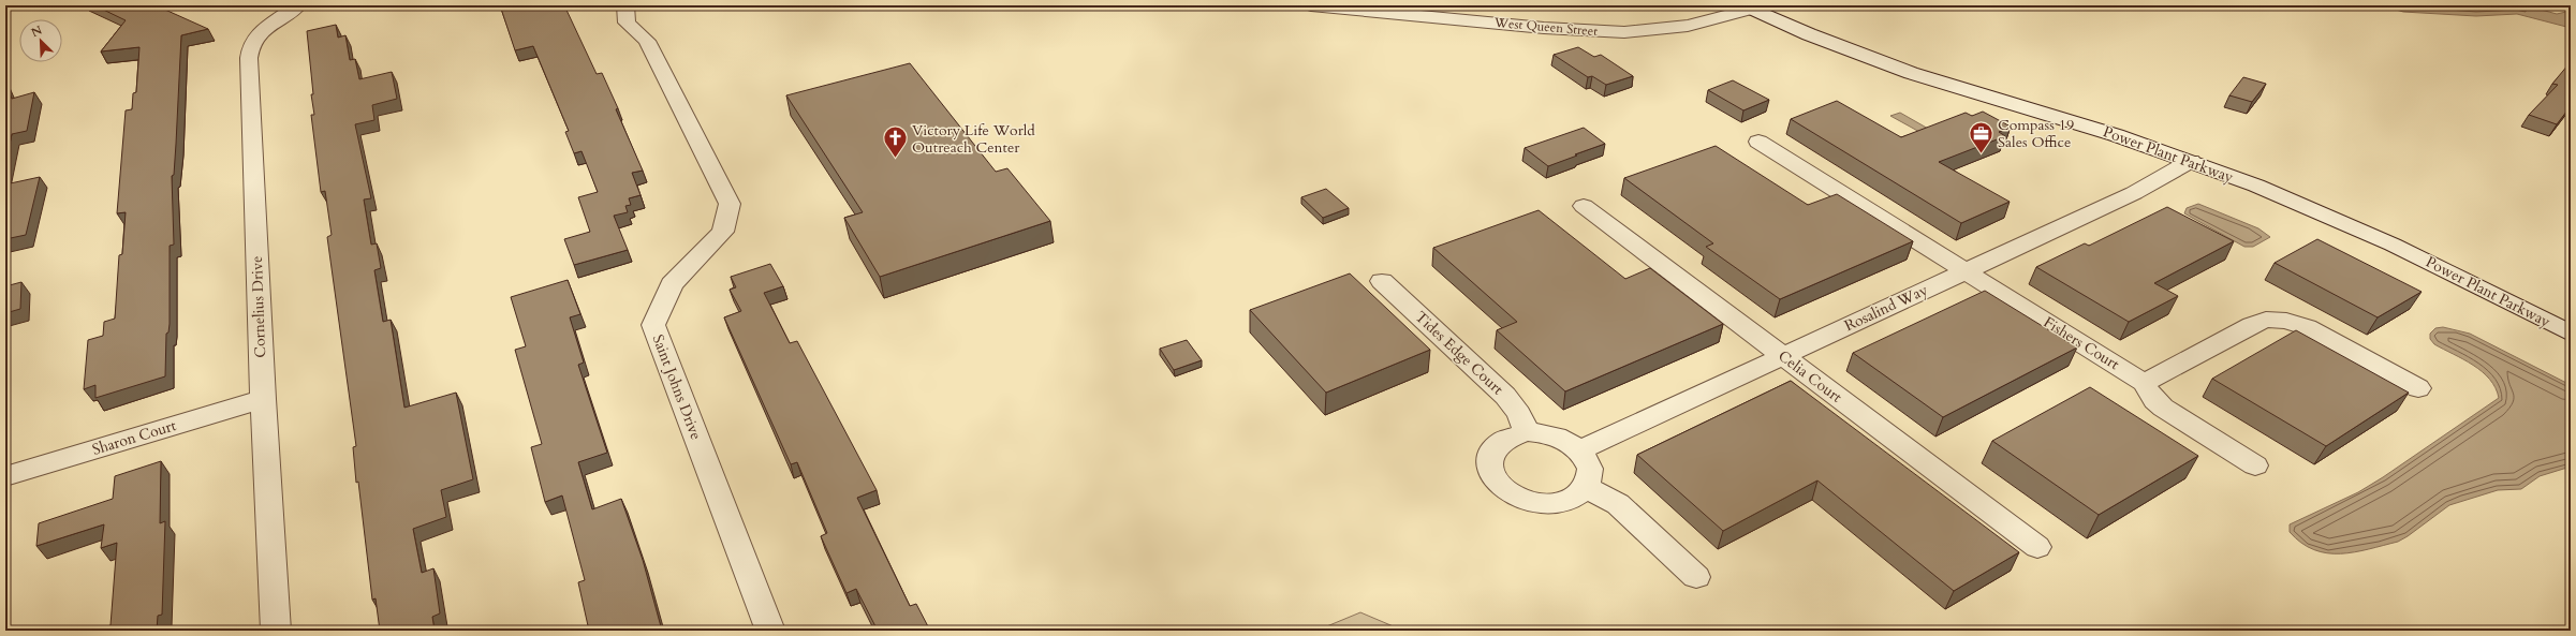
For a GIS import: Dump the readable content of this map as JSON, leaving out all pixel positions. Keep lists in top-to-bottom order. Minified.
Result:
{"streets":{"street":["West Queen Street","Power Plant Parkway","Cornelius Drive","Rosalind Way","Fishers Court","Tides Edge Court","Celia Court","Saint Johns Drive","Sharon Court"]},"crossings":[["West Queen Street","Power Plant Parkway"],["Power Plant Parkway","Rosalind Way"],["Cornelius Drive","Sharon Court"],["Rosalind Way","Fishers Court"],["Rosalind Way","Tides Edge Court"],["Rosalind Way","Celia Court"]],"places":{"office":["Compass 19 Sales Office"],"church":["Victory Life World Outreach Center"]},"north":"top left"}
